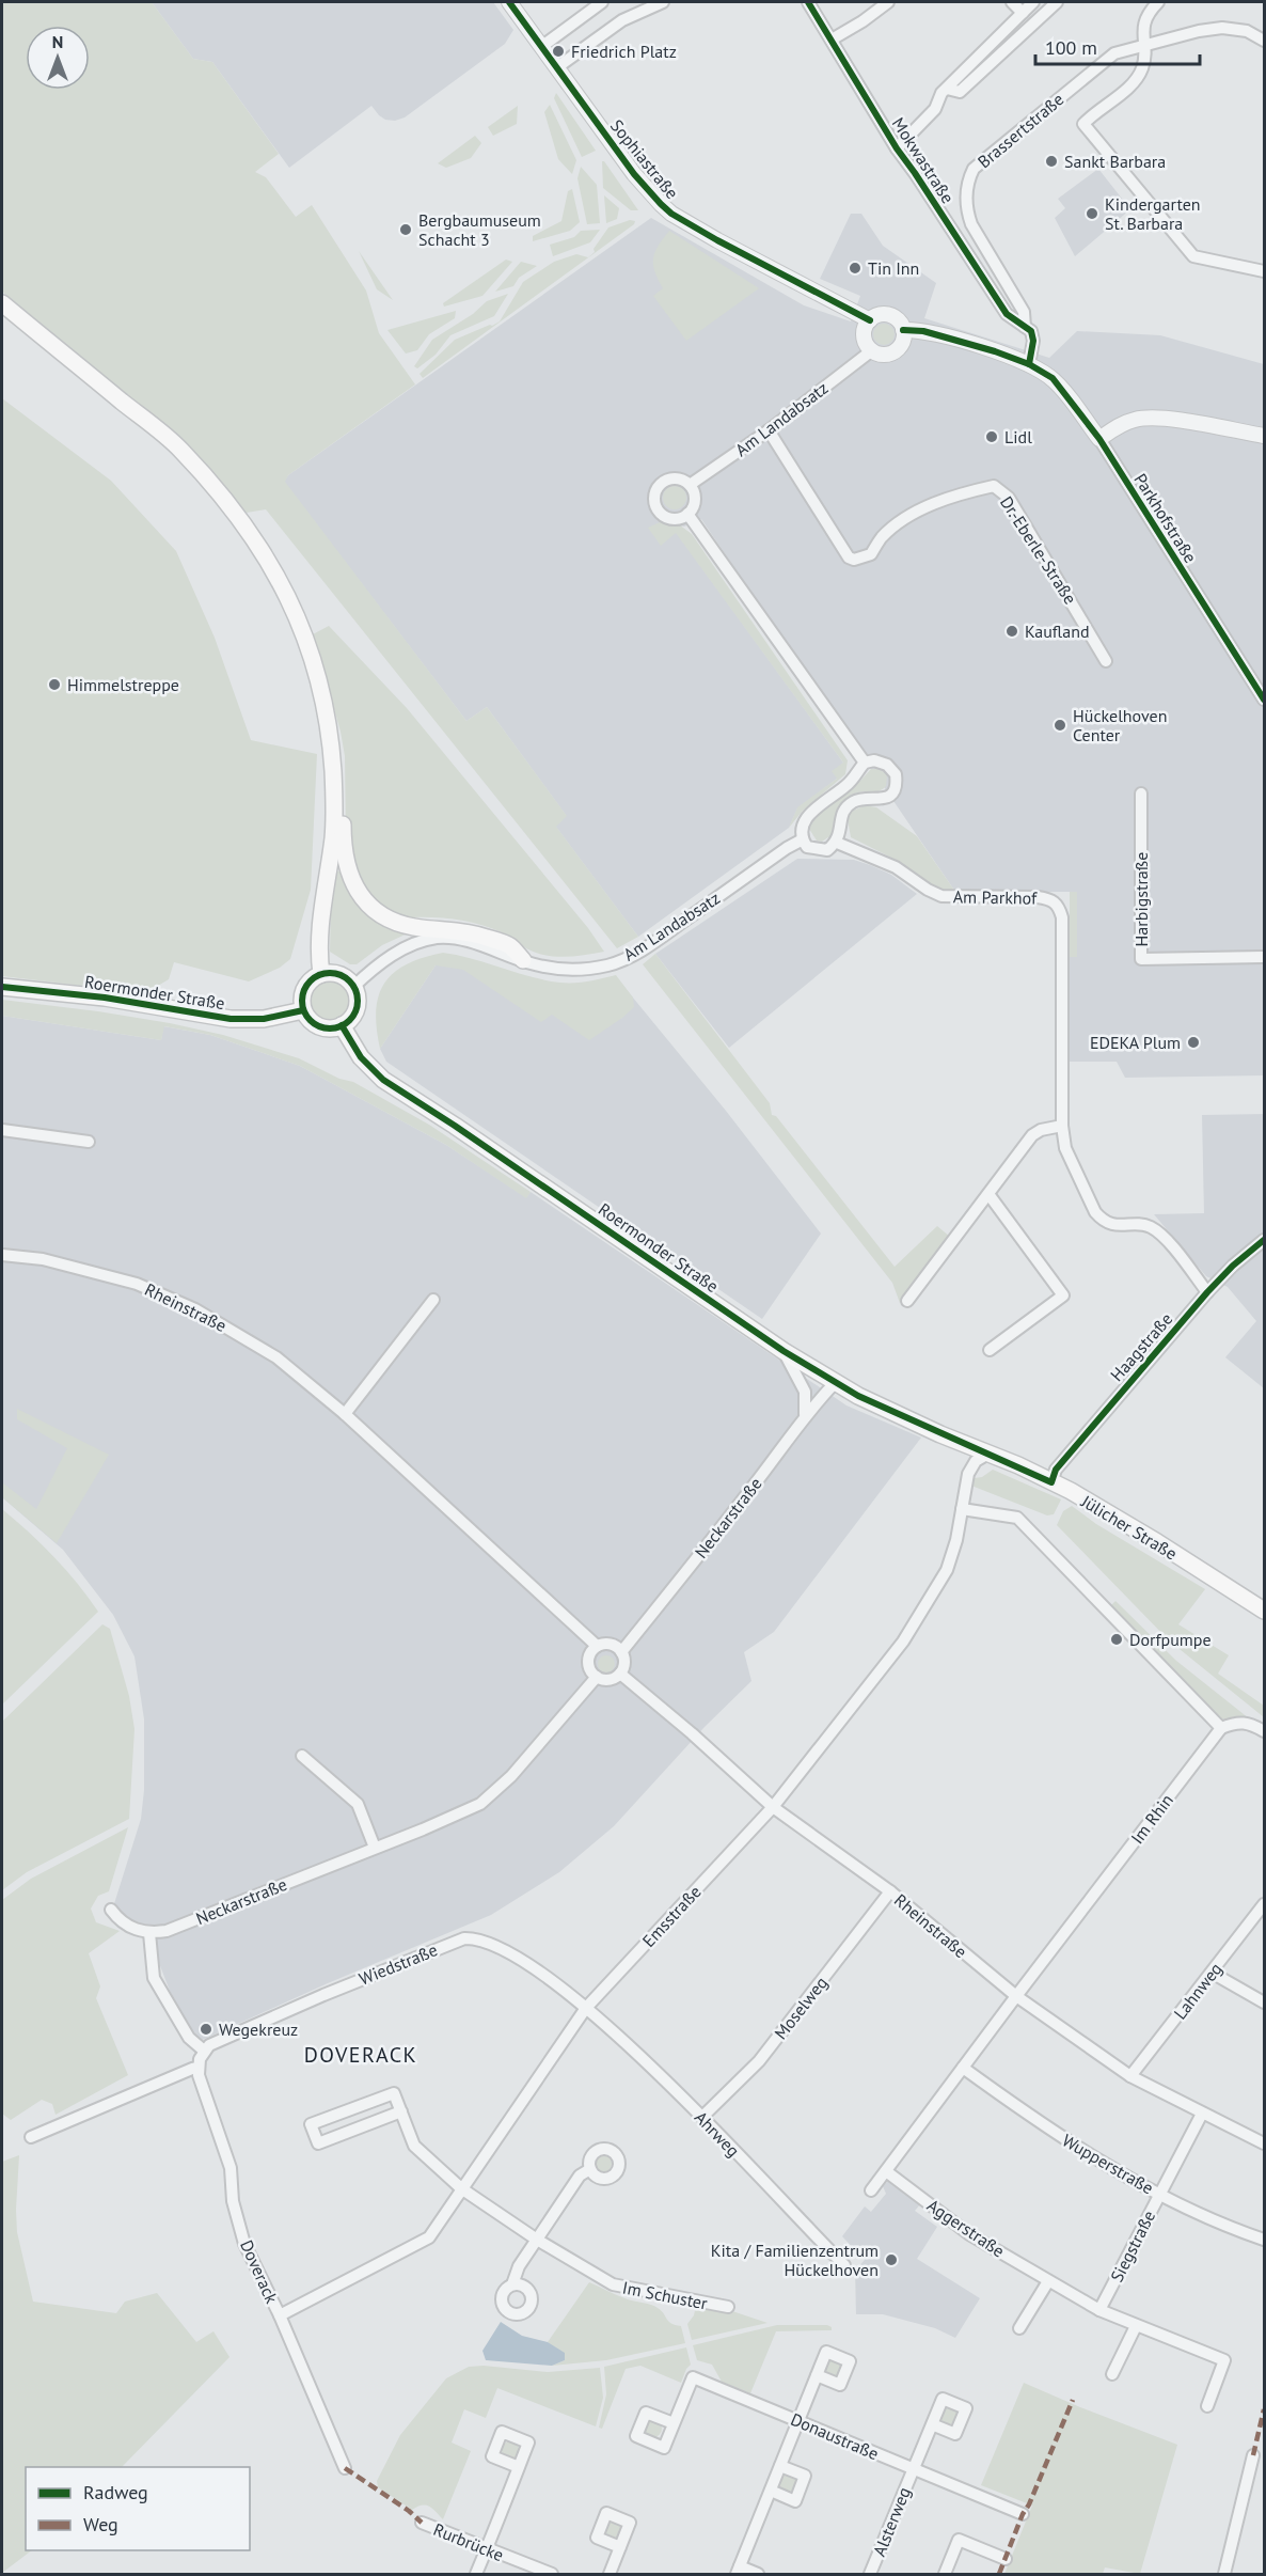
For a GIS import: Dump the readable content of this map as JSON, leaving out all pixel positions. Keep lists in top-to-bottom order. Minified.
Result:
{"streets":{"main road":["Roermonder Straße","Jülicher Straße"],"street":["Brassertstraße","Sophiastraße","Mokwastraße","Am Landabsatz","Parkhofstraße","Dr.-Eberle-Straße","Am Parkhof","Harbigstraße","Rheinstraße","Haagstraße","Neckarstraße","Im Rhin","Emsstraße","Wiedstraße","Lahnweg","Moselweg","Ahrweg","Wupperstraße","Aggerstraße","Siegstraße","Doverack","Im Schuster","Donaustraße","Alsterweg","Rurbrücke"]},"crossings":[["Brassertstraße","Mokwastraße"],["Brassertstraße","Parkhofstraße"],["Sophiastraße","Am Landabsatz"],["Am Landabsatz","Dr.-Eberle-Straße"],["Am Landabsatz","Roermonder Straße"],["Am Parkhof","Haagstraße"],["Roermonder Straße","Neckarstraße"],["Roermonder Straße","Jülicher Straße"],["Roermonder Straße","Emsstraße"],["Rheinstraße","Neckarstraße"],["Rheinstraße","Im Rhin"],["Rheinstraße","Emsstraße"],["Rheinstraße","Lahnweg"],["Rheinstraße","Moselweg"],["Rheinstraße","Siegstraße"],["Haagstraße","Jülicher Straße"],["Jülicher Straße","Emsstraße"],["Im Rhin","Wupperstraße"],["Im Rhin","Aggerstraße"],["Emsstraße","Wiedstraße"],["Emsstraße","Ahrweg"],["Emsstraße","Doverack"],["Emsstraße","Im Schuster"],["Wiedstraße","Ahrweg"],["Moselweg","Ahrweg"],["Wupperstraße","Siegstraße"],["Aggerstraße","Siegstraße"],["Donaustraße","Alsterweg"]],"districts":["DOVERACK"],"places":["Friedrich Platz","Sankt Barbara","Kindergarten St. Barbara","Bergbaumuseum Schacht 3","Tin Inn","Lidl","Kaufland","Himmelstreppe","Hückelhoven Center","EDEKA Plum","Dorfpumpe","Wegekreuz","Kita / Familienzentrum Hückelhoven"],"legend":["Radweg","Weg"],"scale_bar":"100 m","north":"top"}
